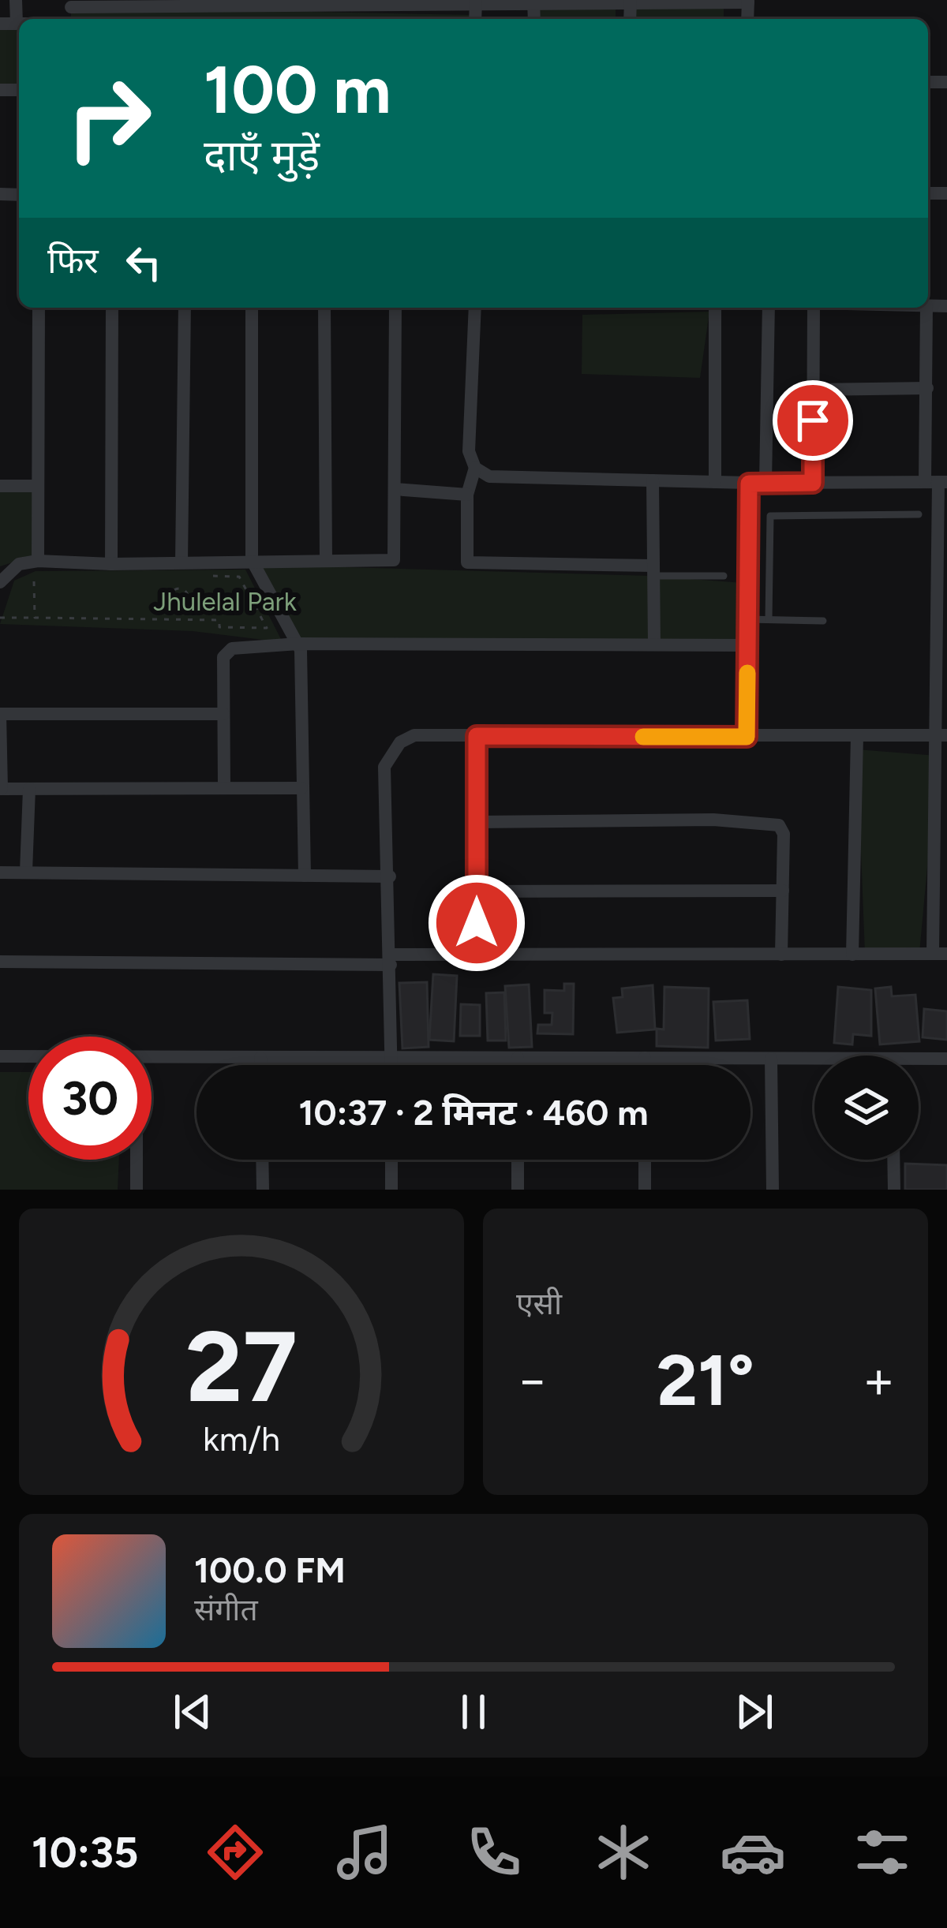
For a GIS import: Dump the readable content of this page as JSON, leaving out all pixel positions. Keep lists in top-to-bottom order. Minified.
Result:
{"parks":["Jhulelal Park"],"page":{"turn":["100 m","दाएँ मुड़ें"],"then":"फिर","limit":"30","trip":"10:37 · 2 मिनट · 460 m","tile":"एसी","heat":["−","21°","+"],"song":["100.0 FM","संगीत"],"tabs":"10:35","gauge":["27","km/h"]}}
